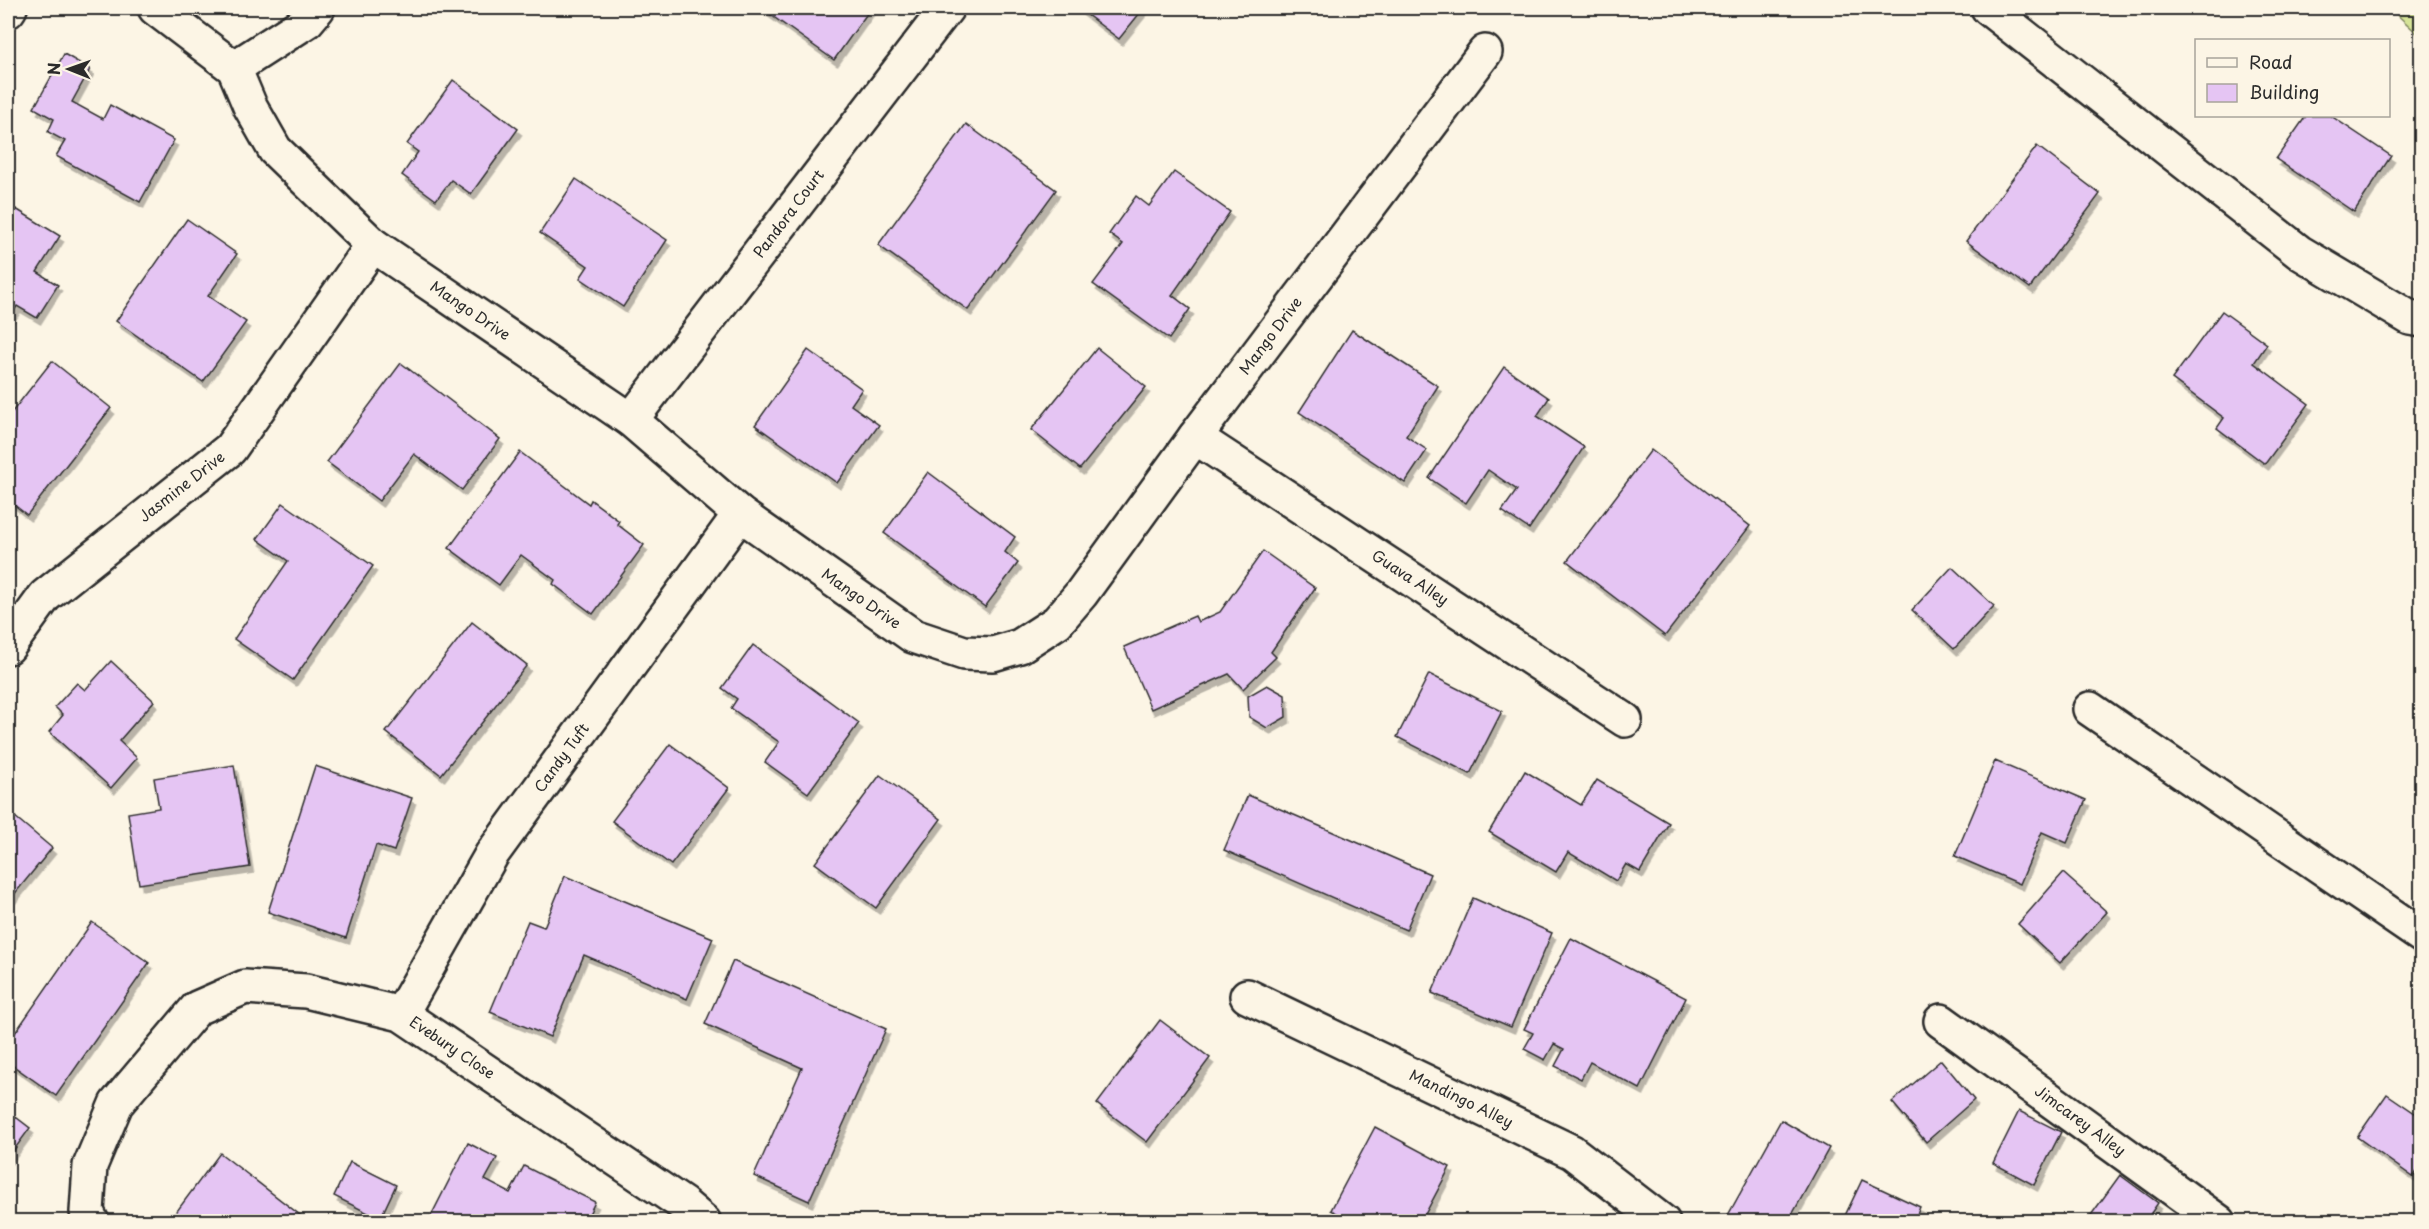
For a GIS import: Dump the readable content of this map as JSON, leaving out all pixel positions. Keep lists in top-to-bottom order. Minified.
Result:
{"streets":{"street":["Pandora Court","Mango Drive","Jasmine Drive","Guava Alley","Candy Tuft","Evebury Close","Mandingo Alley","Jimcarey Alley"]},"crossings":[["Pandora Court","Mango Drive"],["Mango Drive","Jasmine Drive"],["Mango Drive","Guava Alley"],["Mango Drive","Candy Tuft"],["Candy Tuft","Evebury Close"]],"legend":["Road","Building"],"north":"left"}
